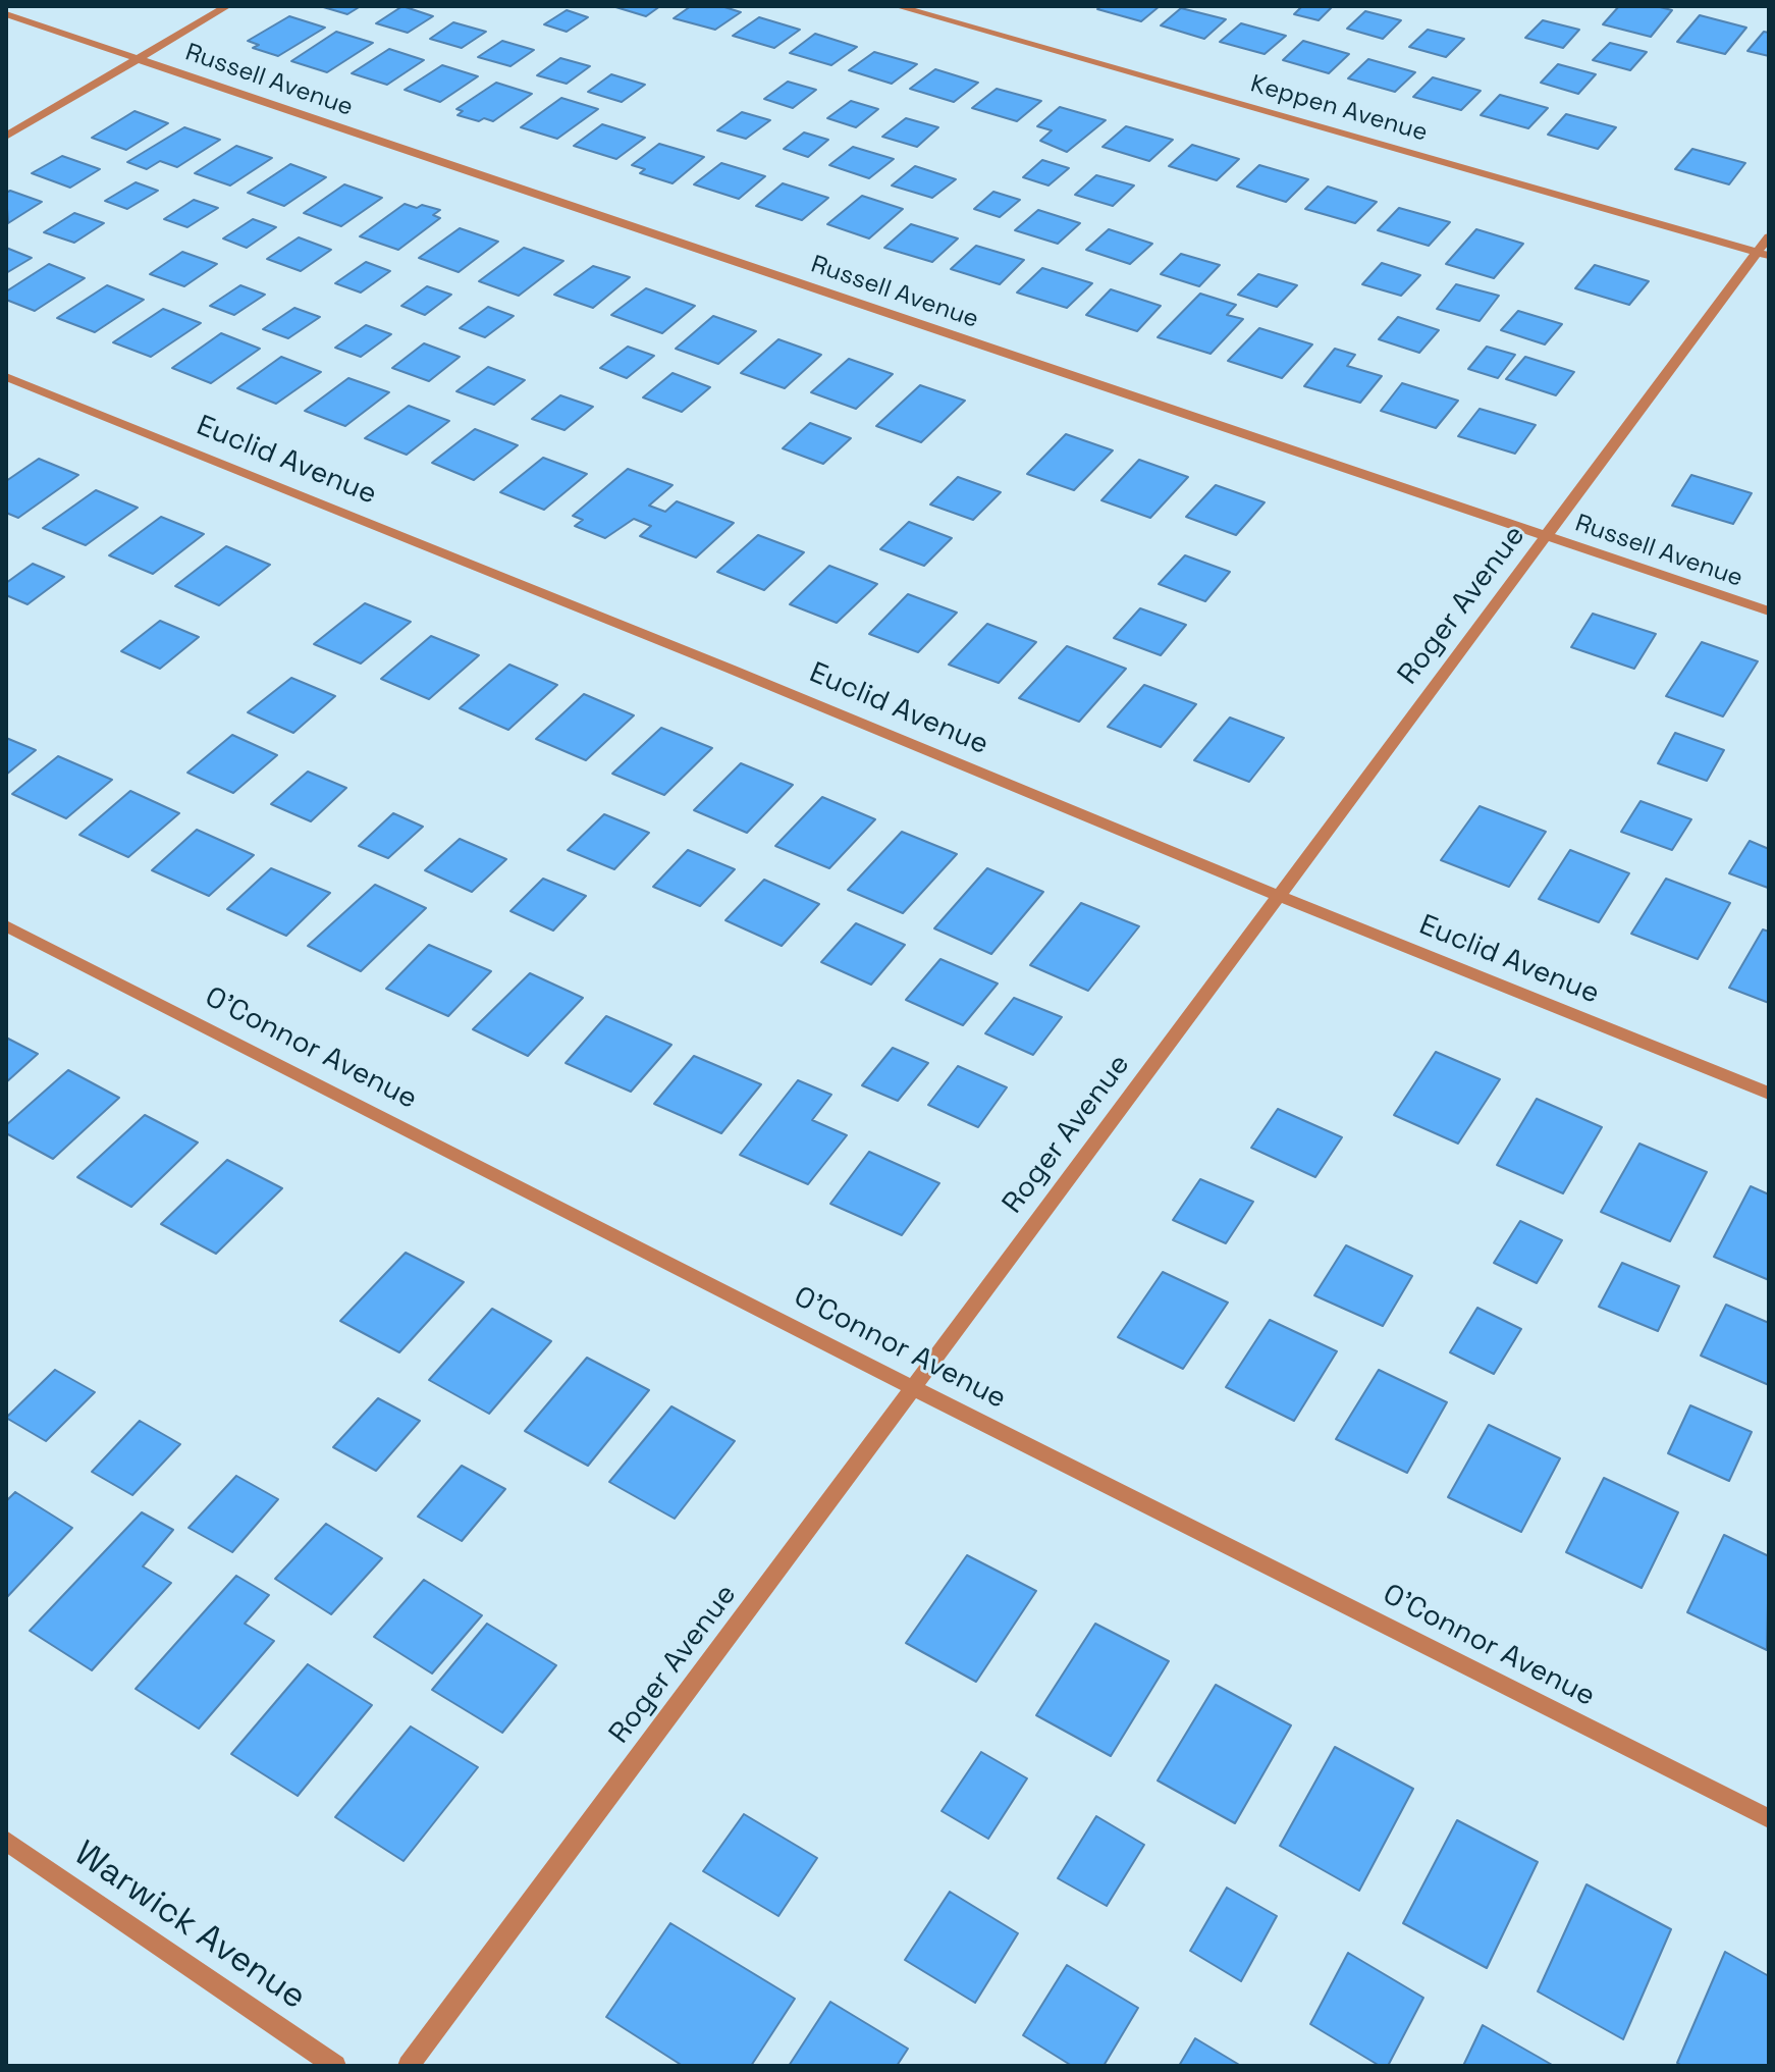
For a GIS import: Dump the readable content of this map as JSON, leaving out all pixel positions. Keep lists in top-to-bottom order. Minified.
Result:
{"streets":{"street":["Russell Avenue","Keppen Avenue","Euclid Avenue","Roger Avenue","O'Connor Avenue","Warwick Avenue"]},"crossings":[["Russell Avenue","Roger Avenue"],["Keppen Avenue","Roger Avenue"],["Euclid Avenue","Roger Avenue"],["Roger Avenue","O'Connor Avenue"]]}
